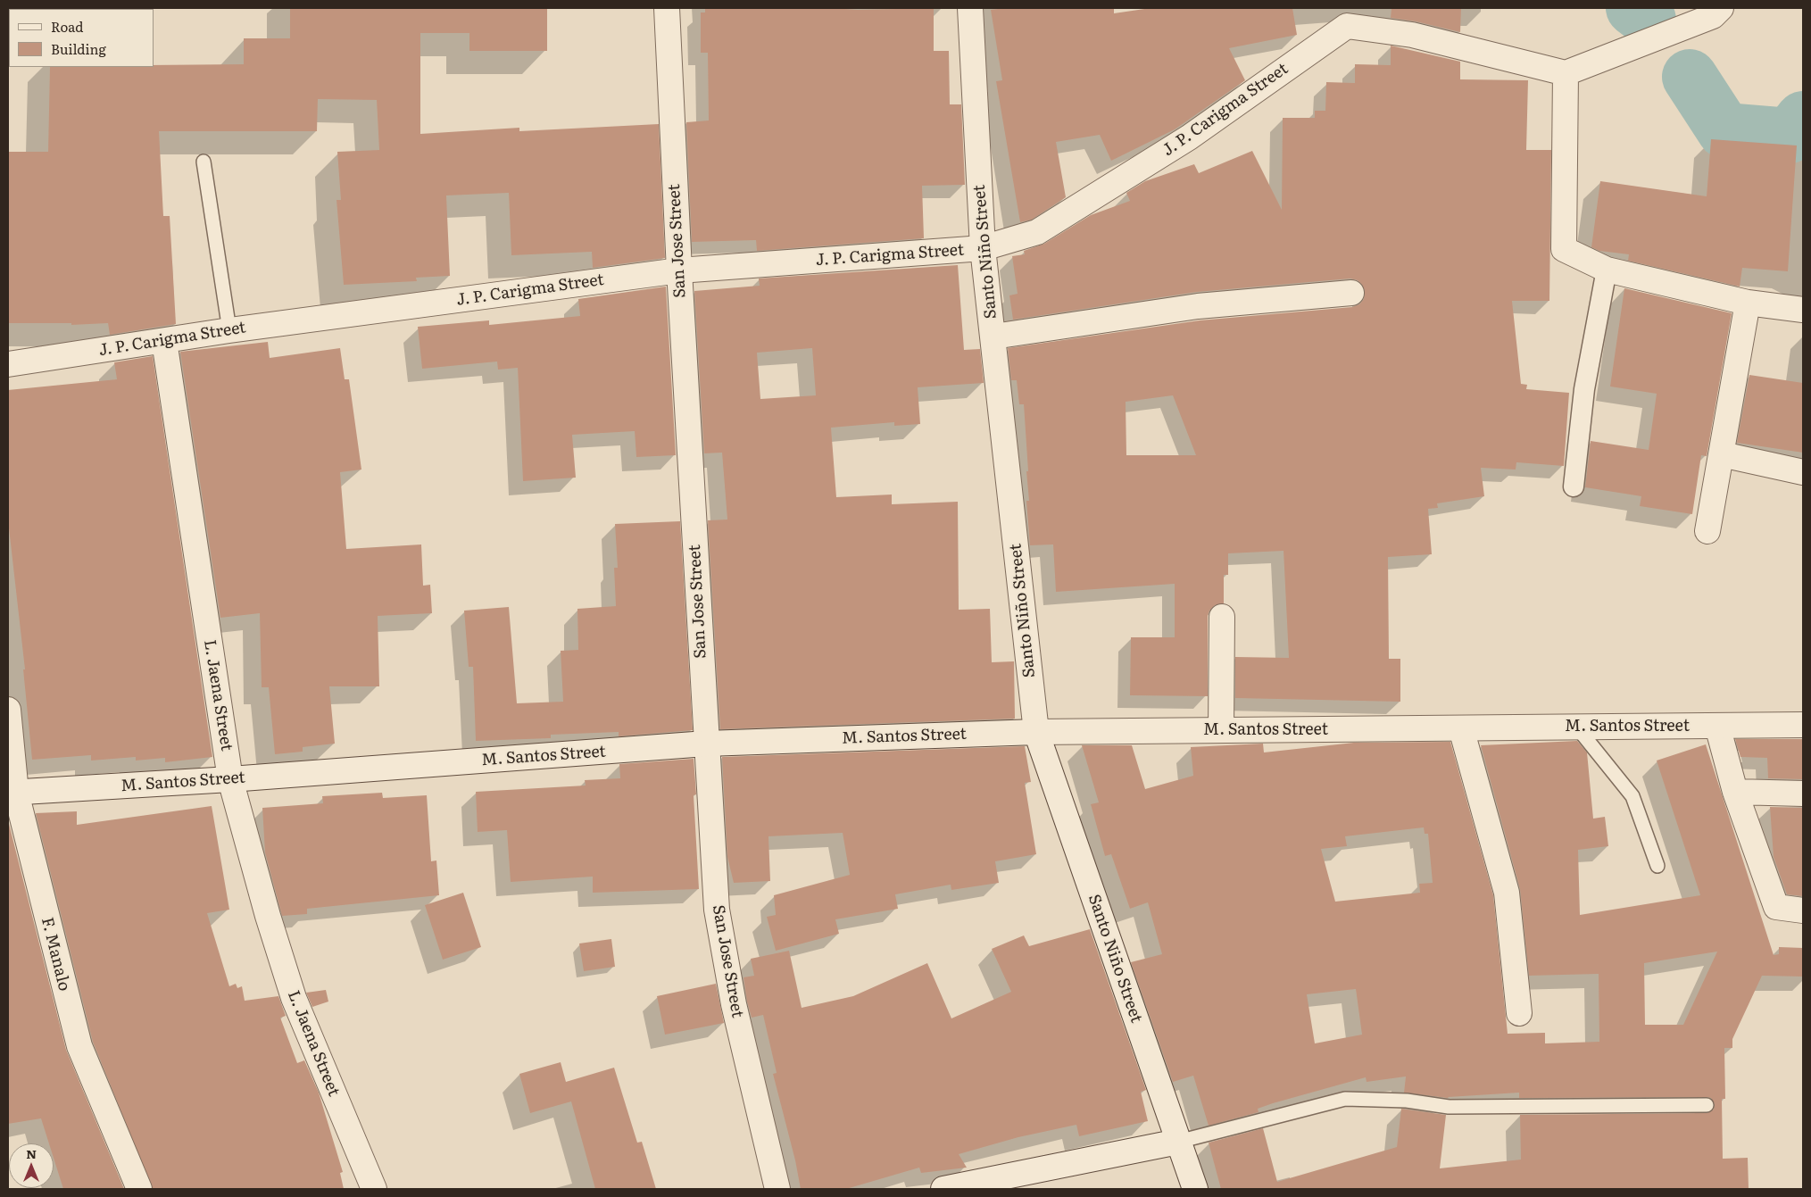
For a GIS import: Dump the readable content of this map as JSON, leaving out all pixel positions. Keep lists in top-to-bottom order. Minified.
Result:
{"streets":{"street":["J. P. Carigma Street","San Jose Street","Santo Niño Street","L. Jaena Street","M. Santos Street","F. Manalo"]},"crossings":[["J. P. Carigma Street","San Jose Street"],["J. P. Carigma Street","Santo Niño Street"],["J. P. Carigma Street","L. Jaena Street"],["San Jose Street","M. Santos Street"],["Santo Niño Street","M. Santos Street"],["L. Jaena Street","M. Santos Street"],["M. Santos Street","F. Manalo"]],"legend":["Road","Building"],"north":"top"}
